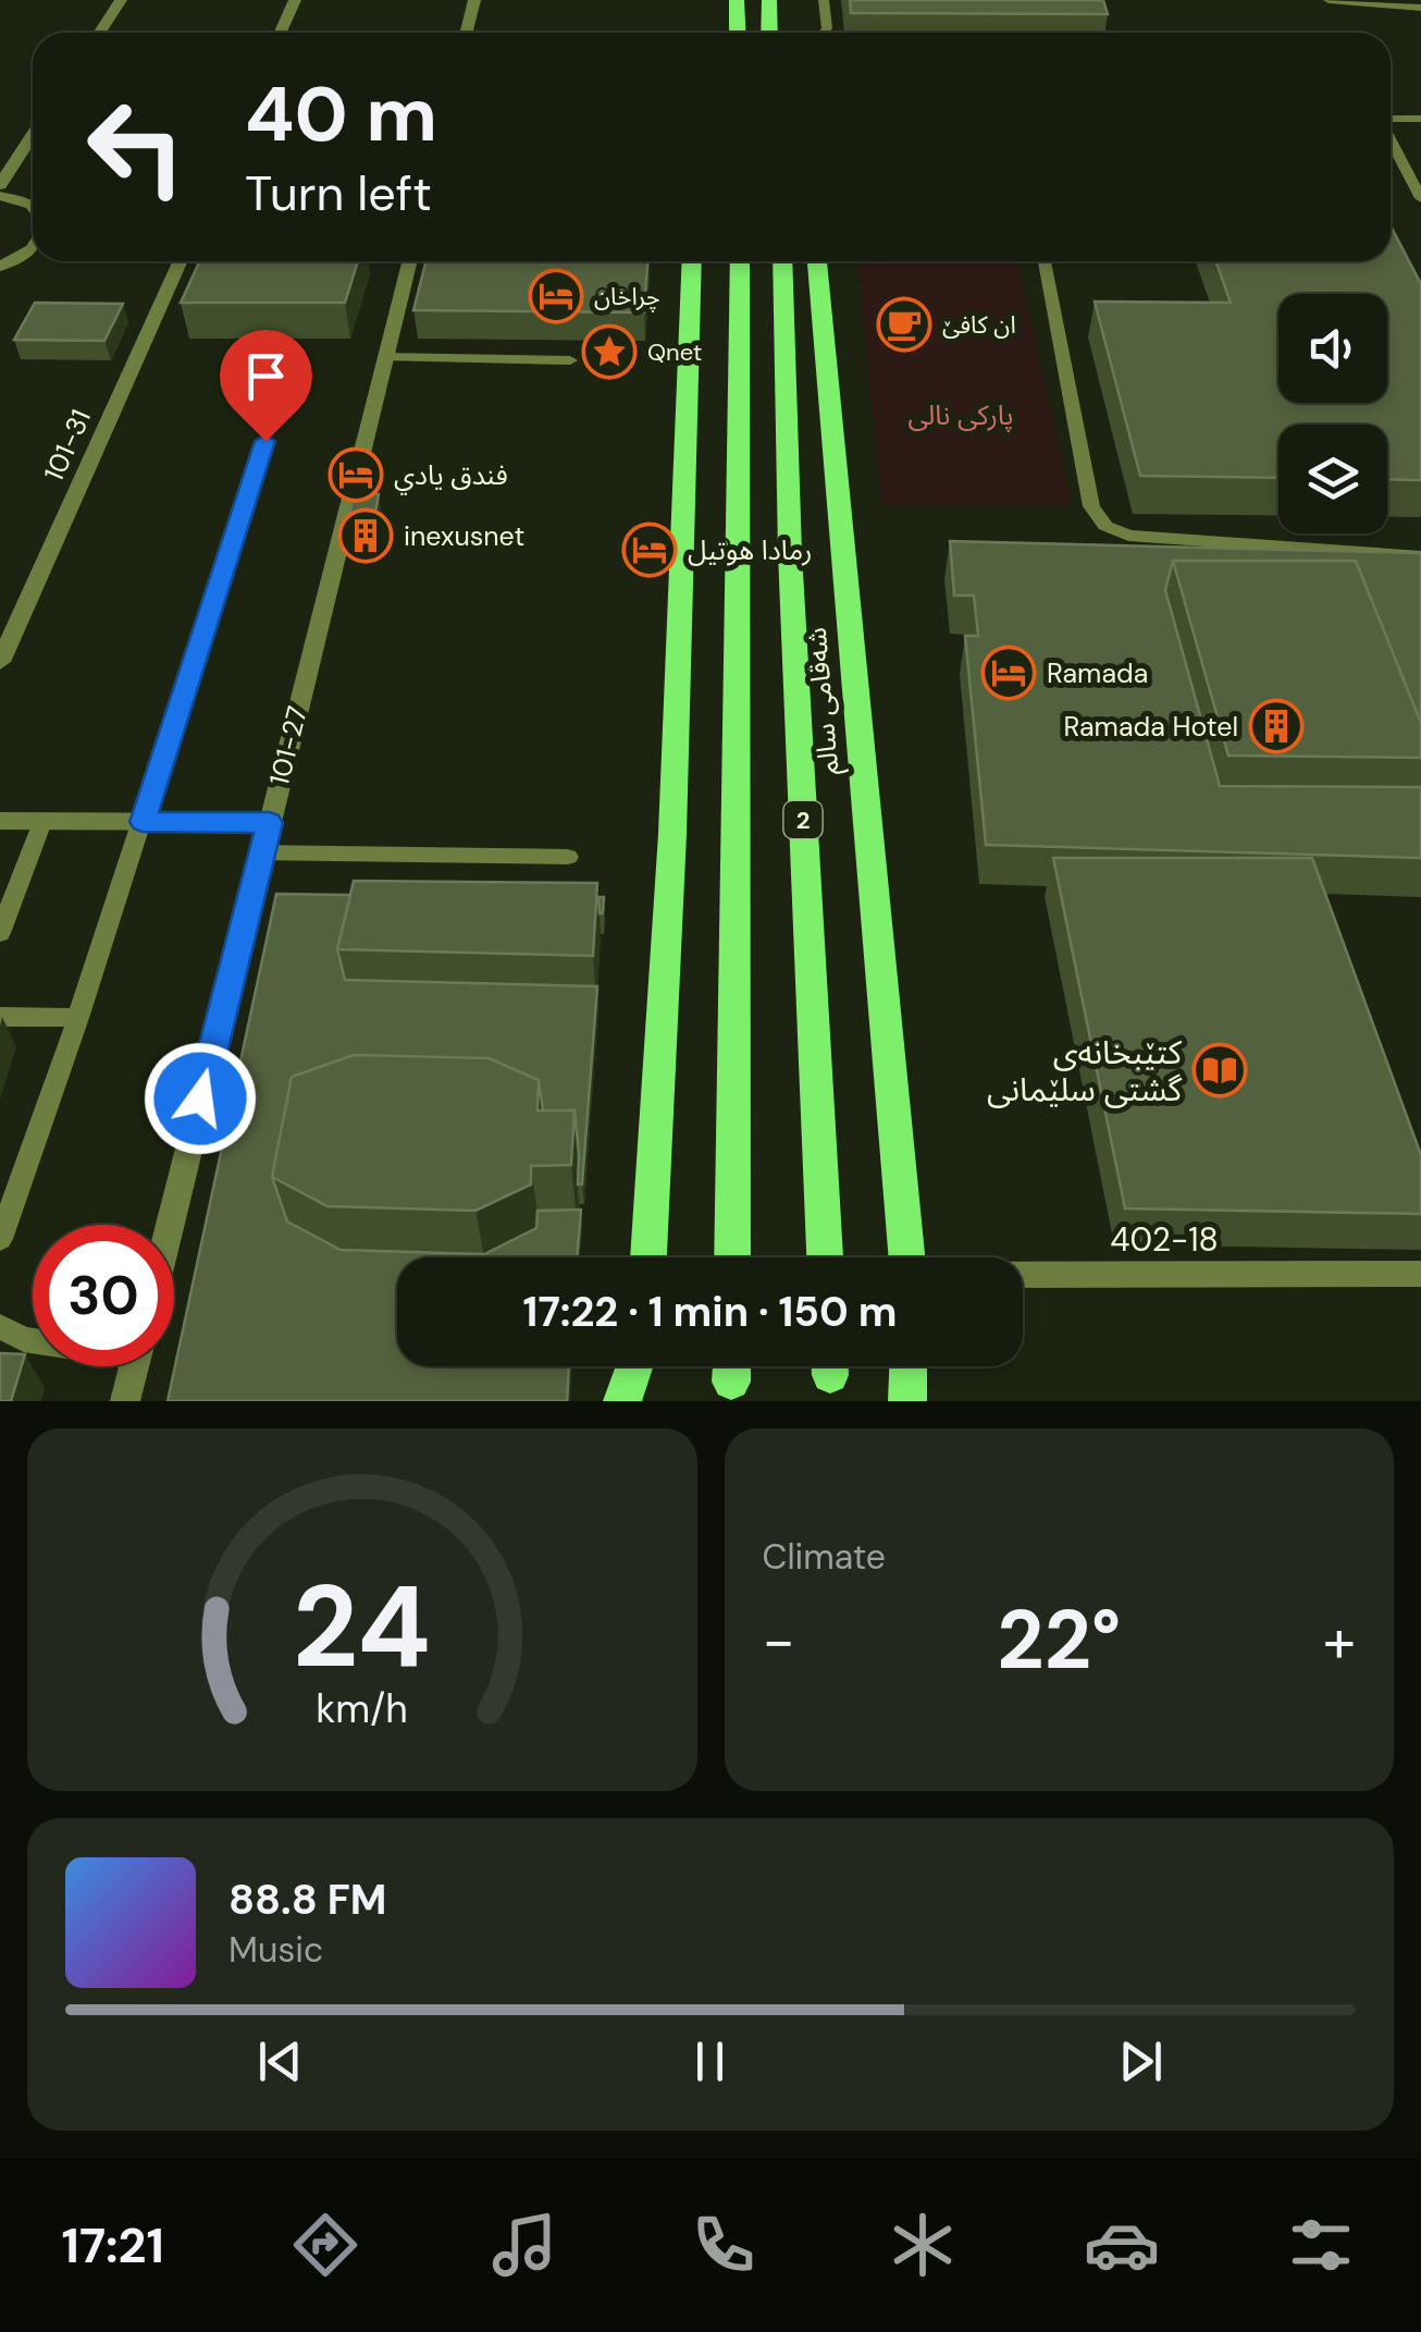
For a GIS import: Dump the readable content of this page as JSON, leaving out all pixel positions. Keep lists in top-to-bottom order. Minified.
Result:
{"streets":{"main road":["شەقامی سالم","2"],"street":["101-31","101-27","402-18"]},"parks":["پارکی نالی"],"places":{"hotel":["چراخان","فندق يادي","رمادا هوتيل","Ramada"],"cafe":["ان کافێ"],"place":["Qnet"],"building":["inexusnet","Ramada Hotel"],"library":["کتێبخانەی گشتی سلێمانی"]},"page":{"turn":["40 m","Turn left"],"limit":"30","trip":"17:22 · 1 min · 150 m","tile":"Climate","heat":["−","22°","+"],"song":["88.8 FM","Music"],"tabs":"17:21","gauge":["24","km/h"]}}
